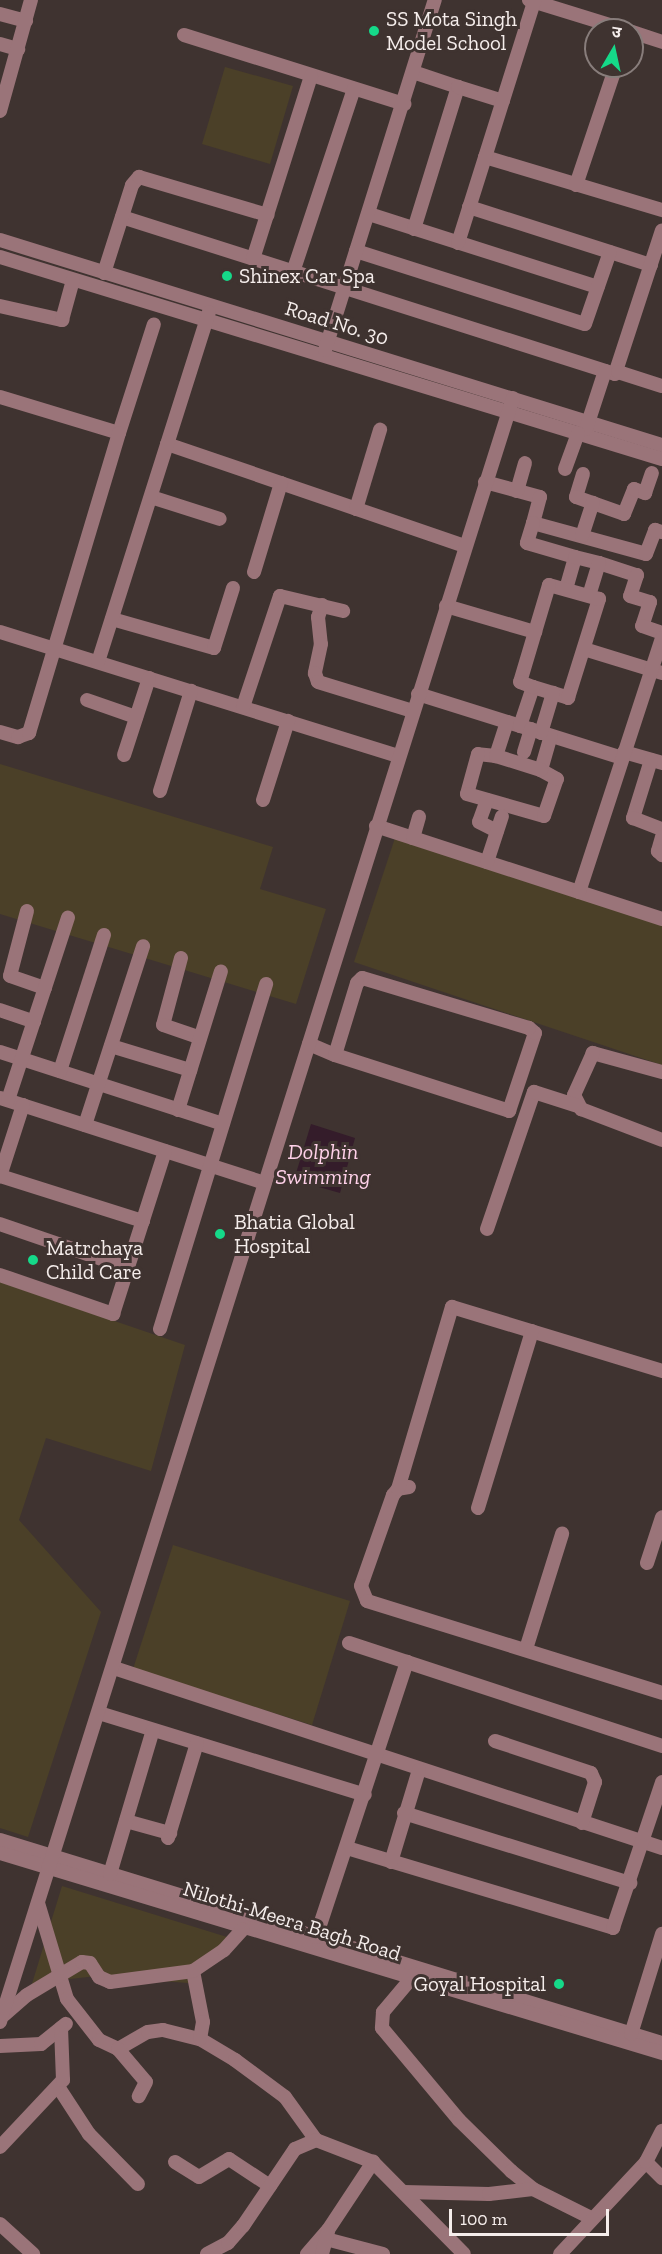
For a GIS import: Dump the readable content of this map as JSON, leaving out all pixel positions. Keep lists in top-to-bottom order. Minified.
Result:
{"streets":{"street":["Road No. 30","Nilothi-Meera Bagh Road"]},"water":["Dolphin Swimming"],"places":["SS Mota Singh Model School","Shinex Car Spa","Bhatia Global Hospital","Matrchaya Child Care","Goyal Hospital"],"scale_bar":"100 m","north":"top"}
